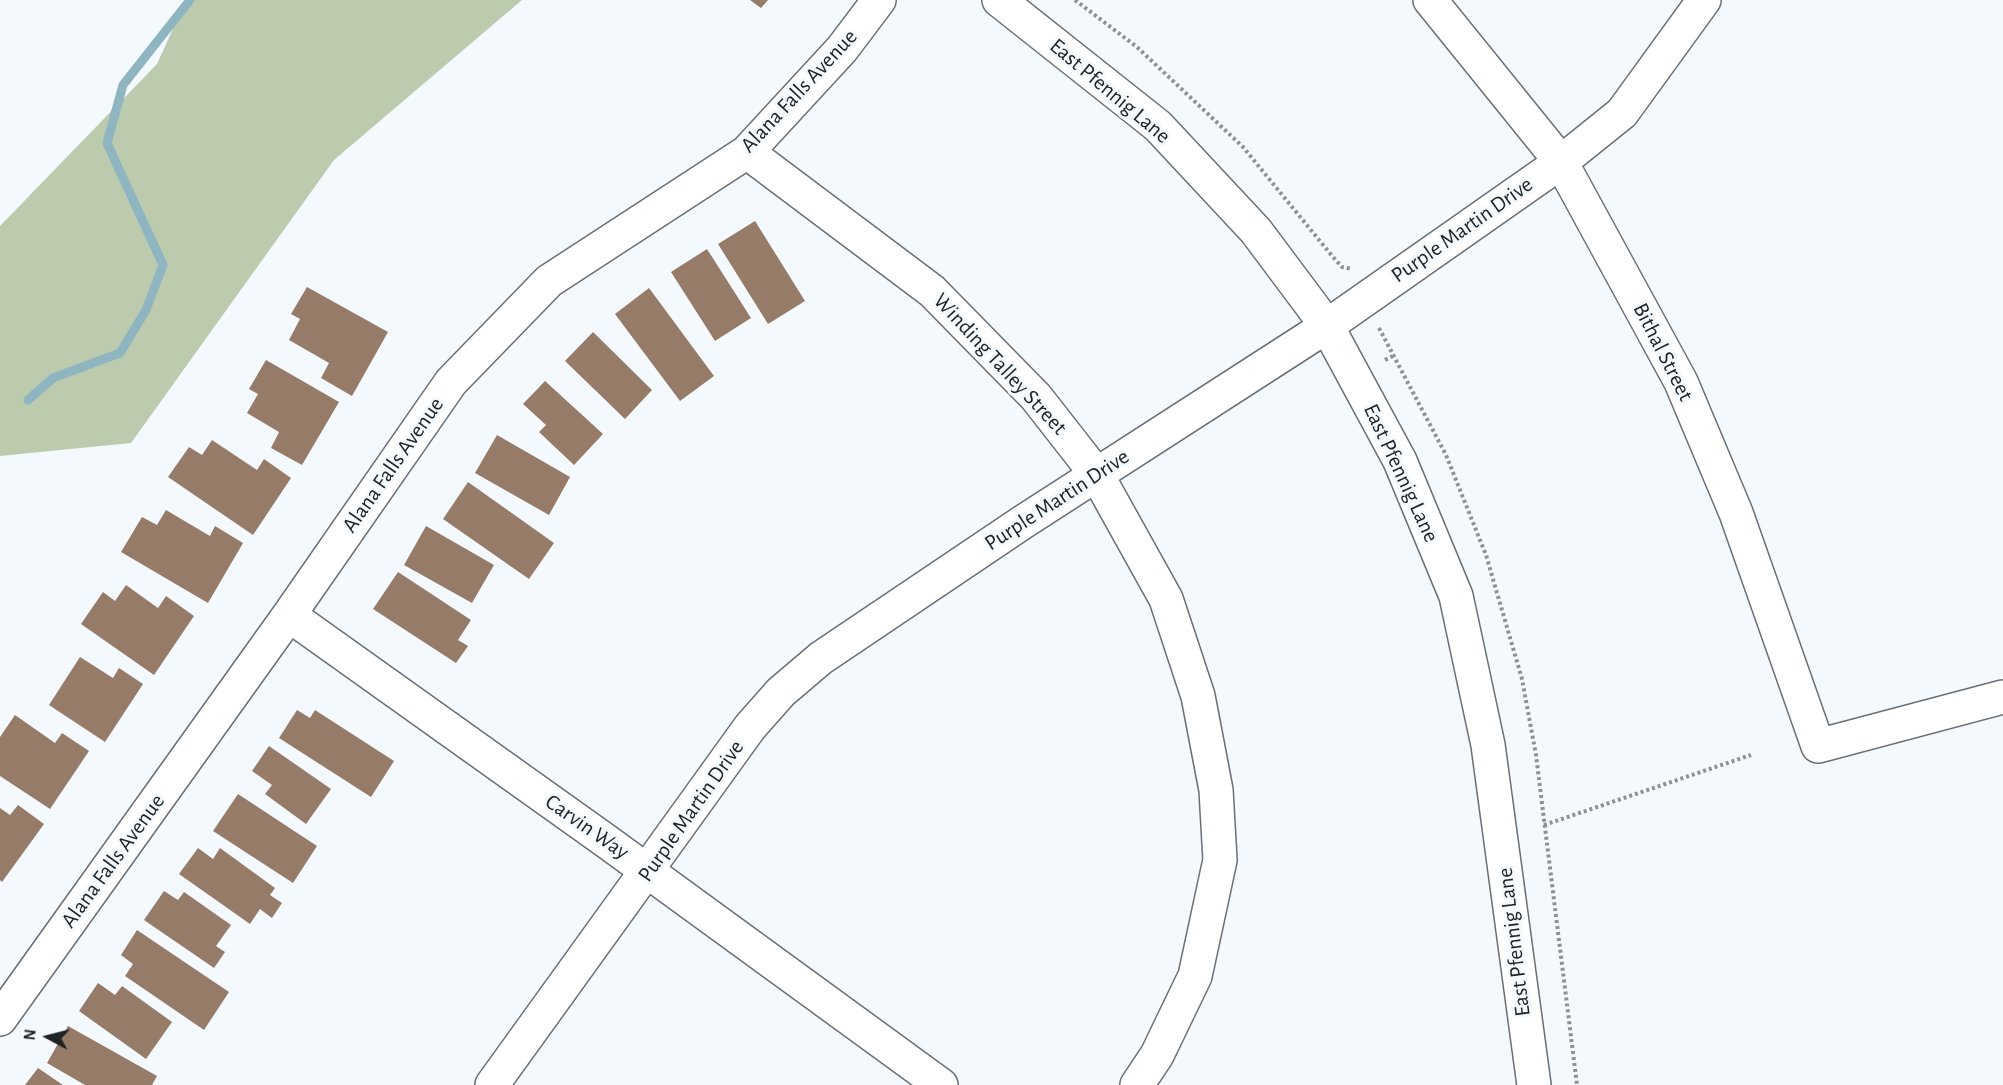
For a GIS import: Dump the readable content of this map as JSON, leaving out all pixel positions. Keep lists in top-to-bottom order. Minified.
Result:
{"streets":{"street":["Alana Falls Avenue","East Pfennig Lane","Purple Martin Drive","Bithal Street","Winding Talley Street","Carvin Way"]},"crossings":[["Alana Falls Avenue","Winding Talley Street"],["Alana Falls Avenue","Carvin Way"],["East Pfennig Lane","Purple Martin Drive"],["Purple Martin Drive","Bithal Street"],["Purple Martin Drive","Winding Talley Street"],["Purple Martin Drive","Carvin Way"]],"north":"left"}
